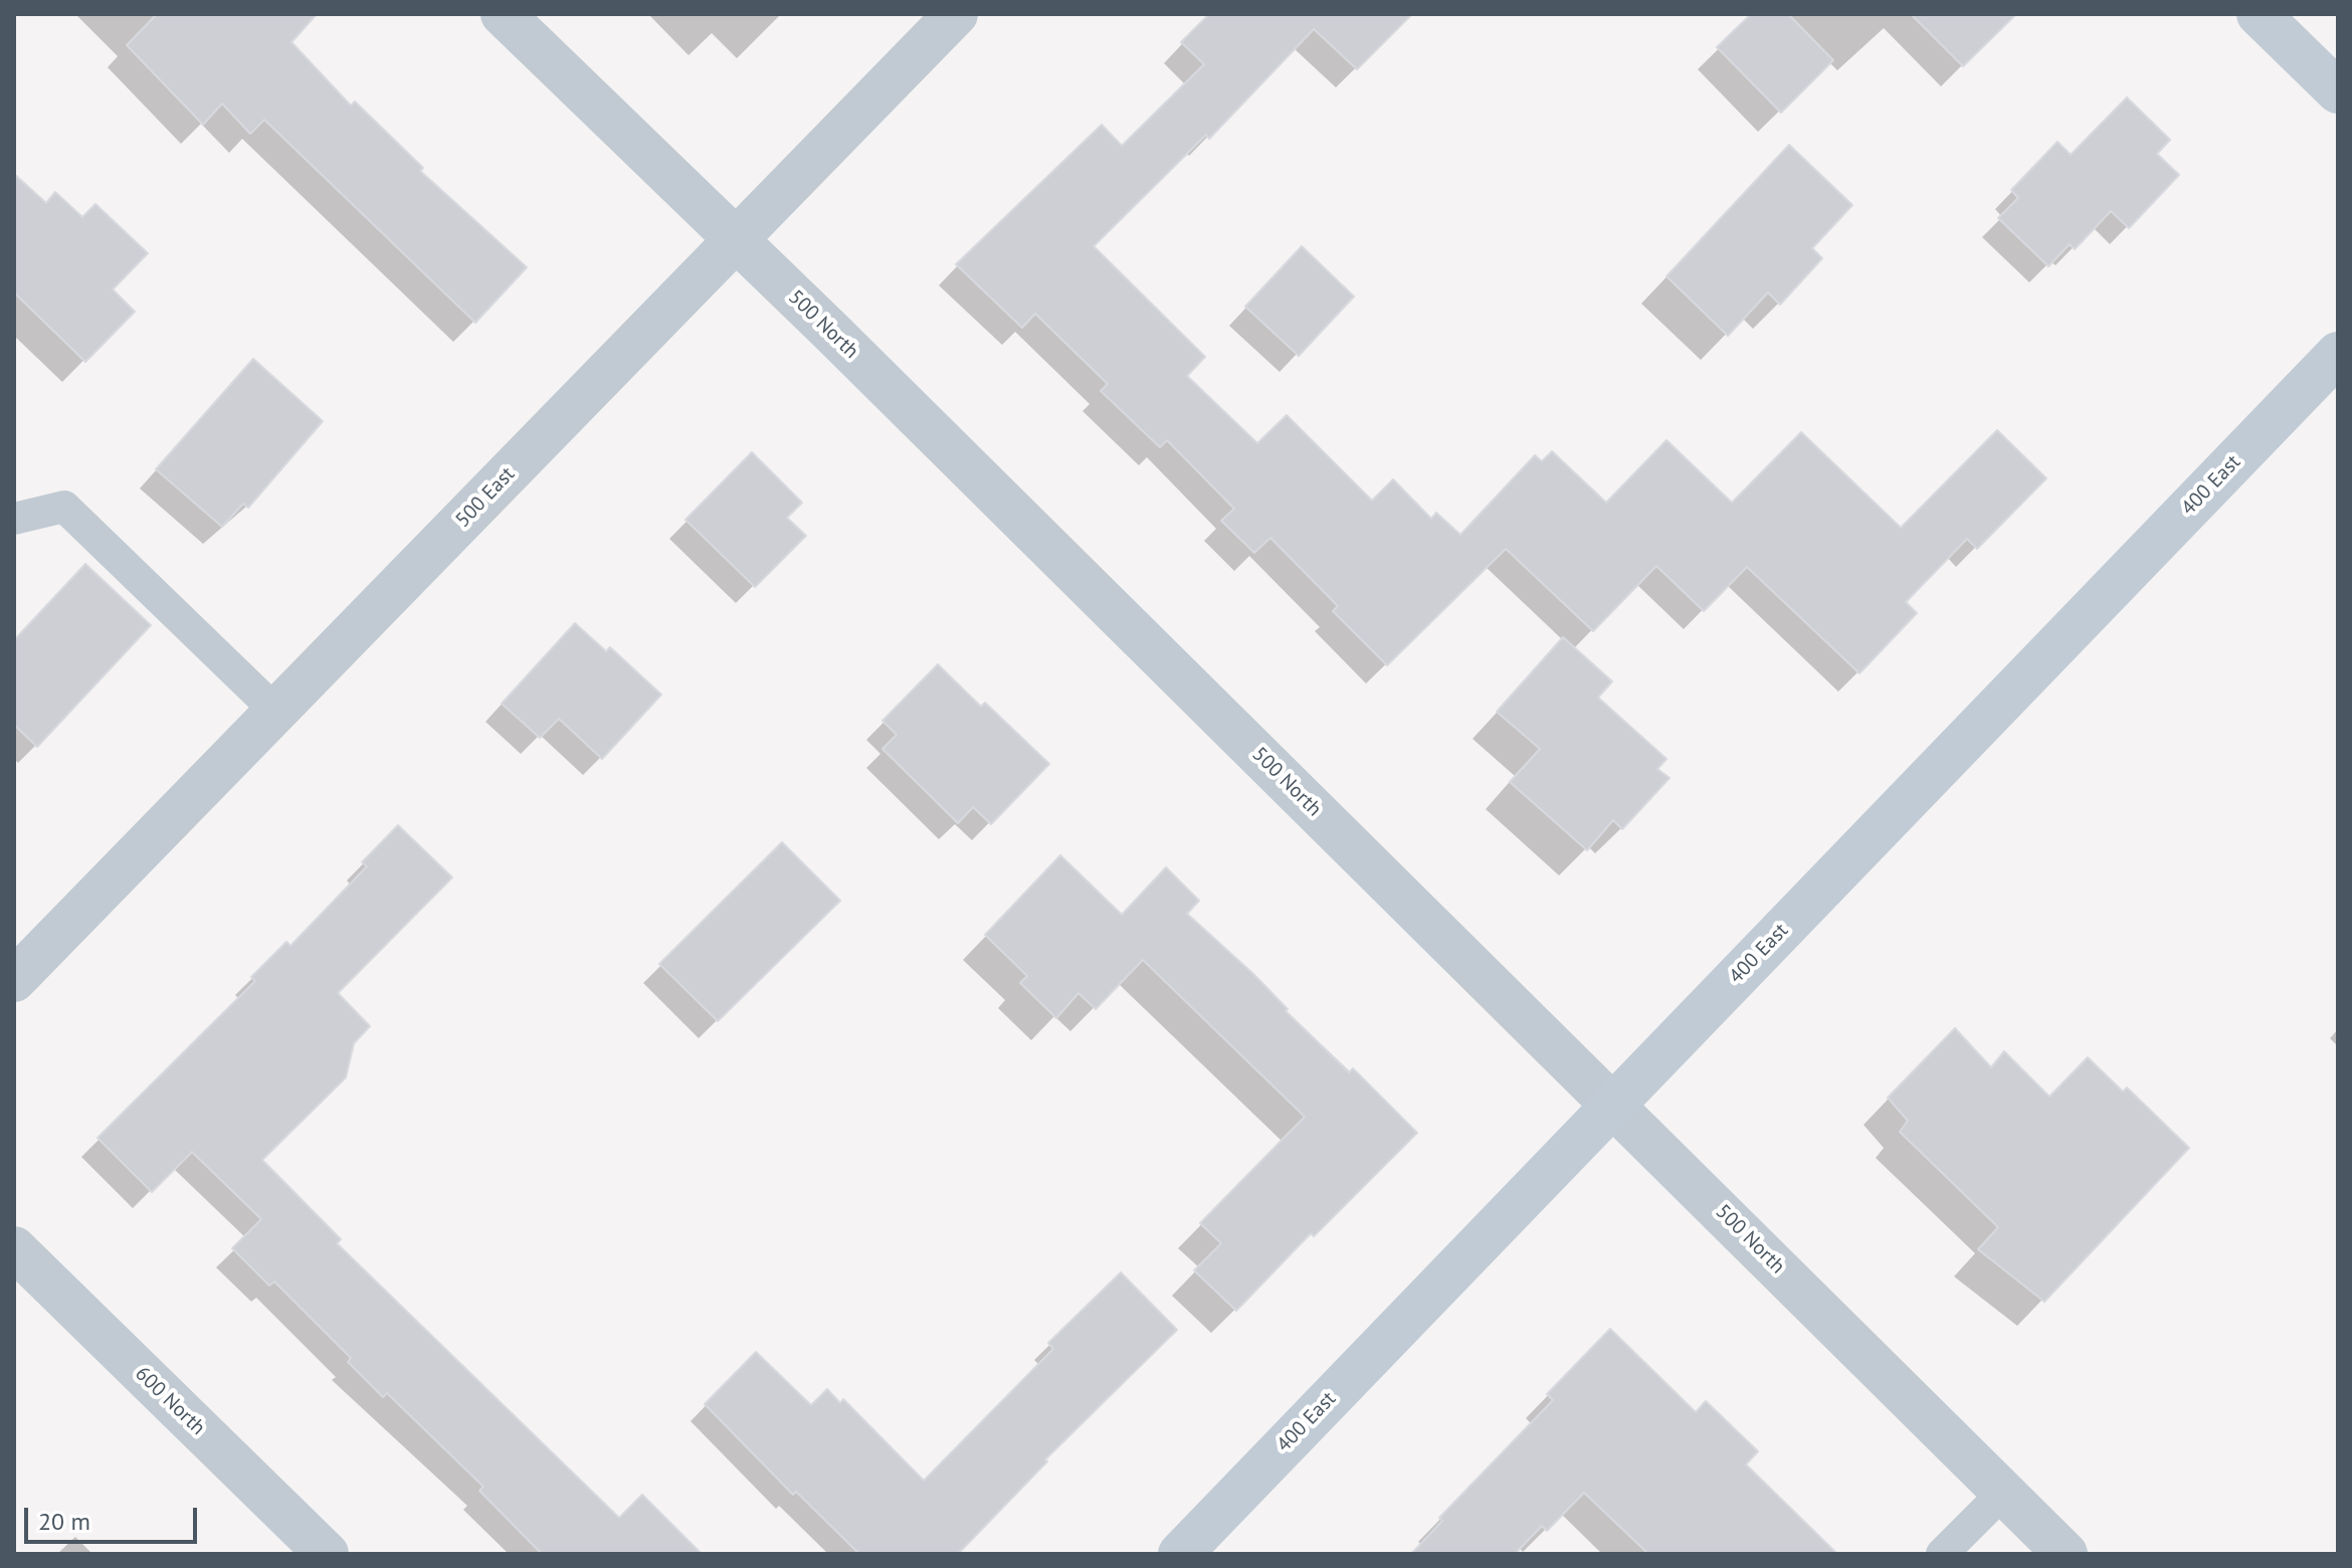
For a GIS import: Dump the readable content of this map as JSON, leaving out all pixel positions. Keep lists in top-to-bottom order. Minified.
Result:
{"streets":{"street":["500 North","400 East","500 East","600 North"]},"crossings":[["500 North","400 East"],["500 North","500 East"]],"scale_bar":"20 m"}
